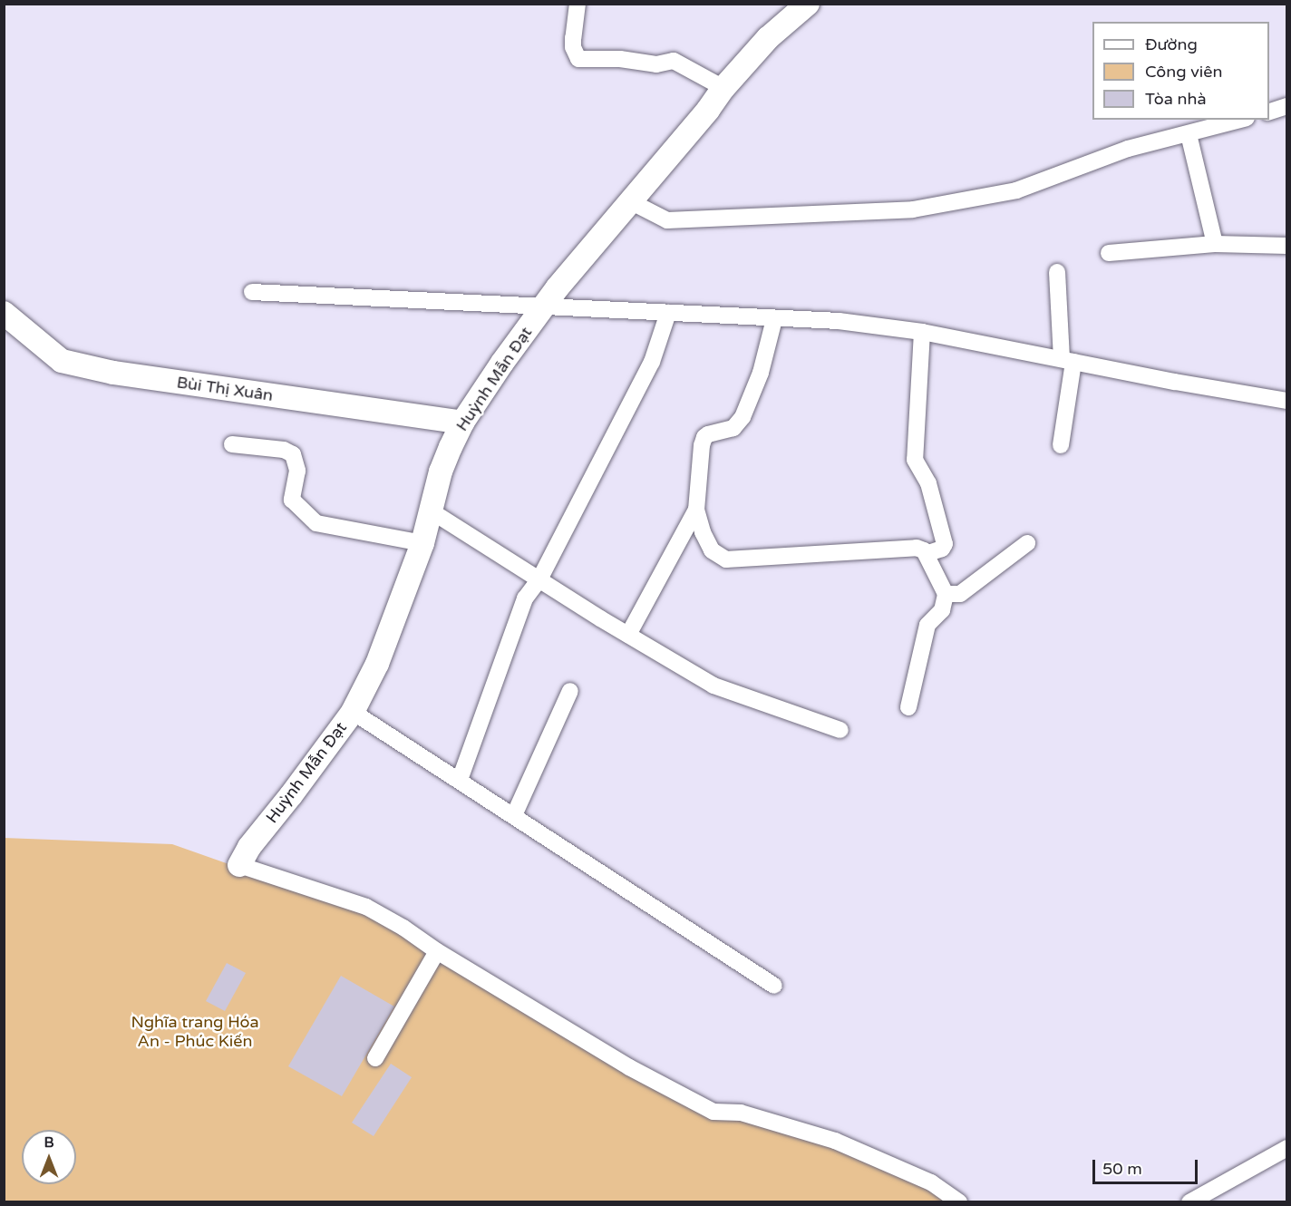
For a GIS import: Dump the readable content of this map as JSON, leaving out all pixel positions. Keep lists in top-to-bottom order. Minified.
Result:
{"streets":{"main road":["Huỳnh Mẫn Đạt","Bùi Thị Xuân"]},"crossings":[["Huỳnh Mẫn Đạt","Bùi Thị Xuân"]],"parks":["Nghĩa trang Hóa An - Phúc Kiến"],"legend":["Đường","Công viên","Tòa nhà"],"scale_bar":"50 m","north":"top"}
